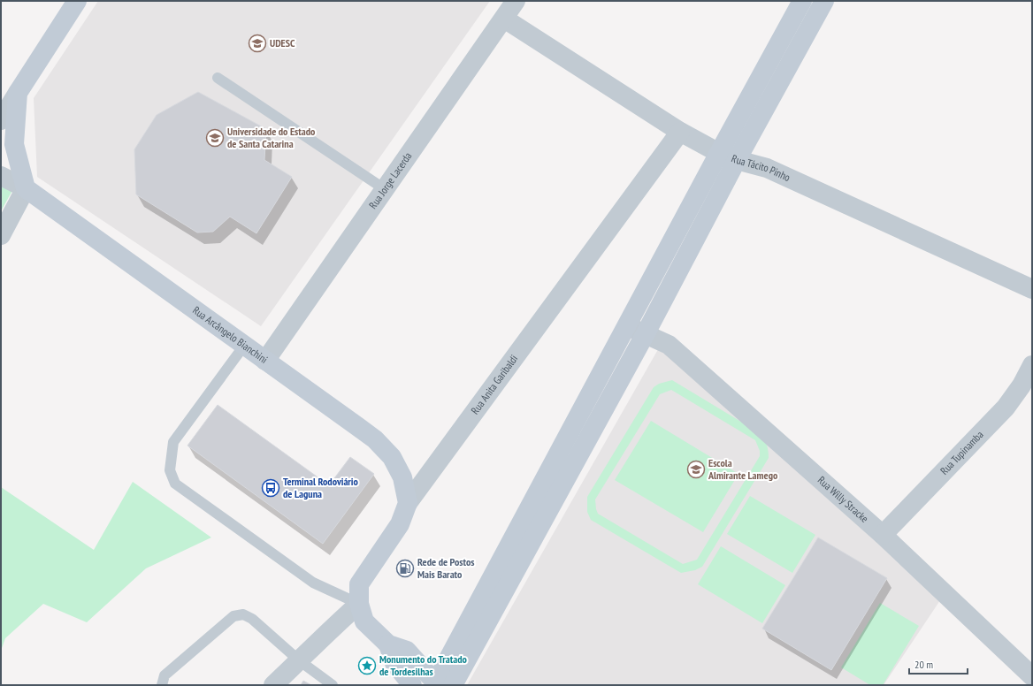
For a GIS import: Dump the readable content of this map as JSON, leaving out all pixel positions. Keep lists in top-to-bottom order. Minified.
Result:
{"streets":{"street":["Rua Tácito Pinho","Rua Jorge Lacerda","Rua Arcângelo Bianchini","Rua Anita Garibaldi","Rua Tupinamba","Rua Willy Stracke"]},"crossings":[["Rua Tácito Pinho","Rua Jorge Lacerda"],["Rua Tácito Pinho","Rua Anita Garibaldi"],["Rua Jorge Lacerda","Rua Arcângelo Bianchini"],["Rua Arcângelo Bianchini","Rua Anita Garibaldi"],["Rua Tupinamba","Rua Willy Stracke"]],"places":{"school or university":["UDESC","Universidade do Estado de Santa Catarina","Escola Almirante Lamego"],"bus stop":["Terminal Rodoviário de Laguna"],"fuel station":["Rede de Postos Mais Barato"],"place":["Monumento do Tratado de Tordesilhas"]},"scale_bar":"20 m"}
